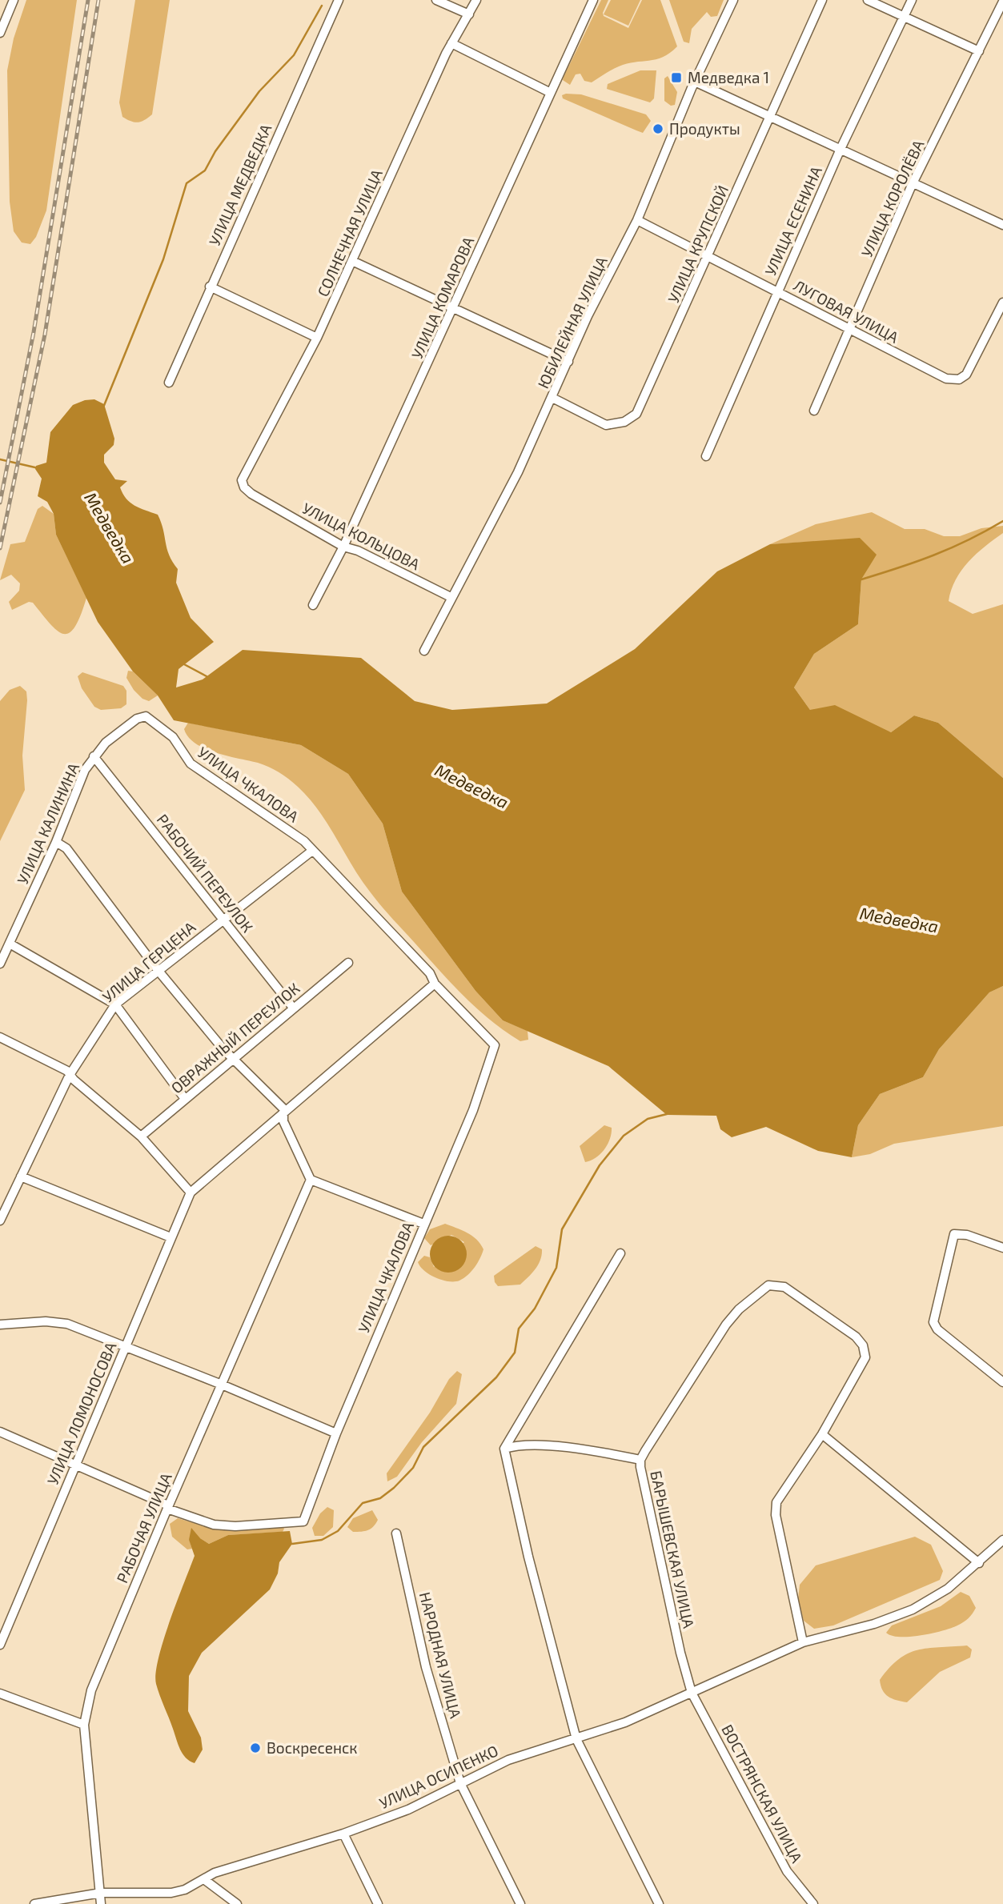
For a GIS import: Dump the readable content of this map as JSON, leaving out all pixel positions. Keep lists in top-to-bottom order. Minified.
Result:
{"streets":{"street":["УЛИЦА МЕДВЕДКА","УЛИЦА КОРОЛЁВА","УЛИЦА ЕСЕНИНА","СОЛНЕЧНАЯ УЛИЦА","УЛИЦА КРУПСКОЙ","УЛИЦА КОМАРОВА","ЛУГОВАЯ УЛИЦА","ЮБИЛЕЙНАЯ УЛИЦА","УЛИЦА КОЛЬЦОВА","УЛИЦА ЧКАЛОВА","УЛИЦА КАЛИНИНА","РАБОЧИЙ ПЕРЕУЛОК","УЛИЦА ГЕРЦЕНА","ОВРАЖНЫЙ ПЕРЕУЛОК","УЛИЦА ЛОМОНОСОВА","РАБОЧАЯ УЛИЦА","БАРЫШЕВСКАЯ УЛИЦА","НАРОДНАЯ УЛИЦА","УЛИЦА ОСИПЕНКО","ВОСТРЯНСКАЯ УЛИЦА"]},"crossings":[["УЛИЦА КОРОЛЁВА","ЛУГОВАЯ УЛИЦА"],["УЛИЦА ЕСЕНИНА","ЛУГОВАЯ УЛИЦА"],["СОЛНЕЧНАЯ УЛИЦА","УЛИЦА КОЛЬЦОВА"],["УЛИЦА КРУПСКОЙ","ЛУГОВАЯ УЛИЦА"],["УЛИЦА КРУПСКОЙ","ЮБИЛЕЙНАЯ УЛИЦА"],["УЛИЦА КОМАРОВА","УЛИЦА КОЛЬЦОВА"],["ЛУГОВАЯ УЛИЦА","ЮБИЛЕЙНАЯ УЛИЦА"],["ЮБИЛЕЙНАЯ УЛИЦА","УЛИЦА КОЛЬЦОВА"],["УЛИЦА ЧКАЛОВА","УЛИЦА КАЛИНИНА"],["УЛИЦА ЧКАЛОВА","УЛИЦА ГЕРЦЕНА"],["УЛИЦА ЧКАЛОВА","РАБОЧАЯ УЛИЦА"],["УЛИЦА КАЛИНИНА","РАБОЧИЙ ПЕРЕУЛОК"],["РАБОЧИЙ ПЕРЕУЛОК","УЛИЦА ГЕРЦЕНА"],["РАБОЧИЙ ПЕРЕУЛОК","ОВРАЖНЫЙ ПЕРЕУЛОК"],["РАБОЧАЯ УЛИЦА","УЛИЦА ОСИПЕНКО"],["БАРЫШЕВСКАЯ УЛИЦА","УЛИЦА ОСИПЕНКО"],["БАРЫШЕВСКАЯ УЛИЦА","ВОСТРЯНСКАЯ УЛИЦА"],["НАРОДНАЯ УЛИЦА","УЛИЦА ОСИПЕНКО"],["УЛИЦА ОСИПЕНКО","ВОСТРЯНСКАЯ УЛИЦА"]],"water":["Медведка"],"places":{"transit":["Медведка 1"],"other":["Продукты","Воскресенск"]}}
